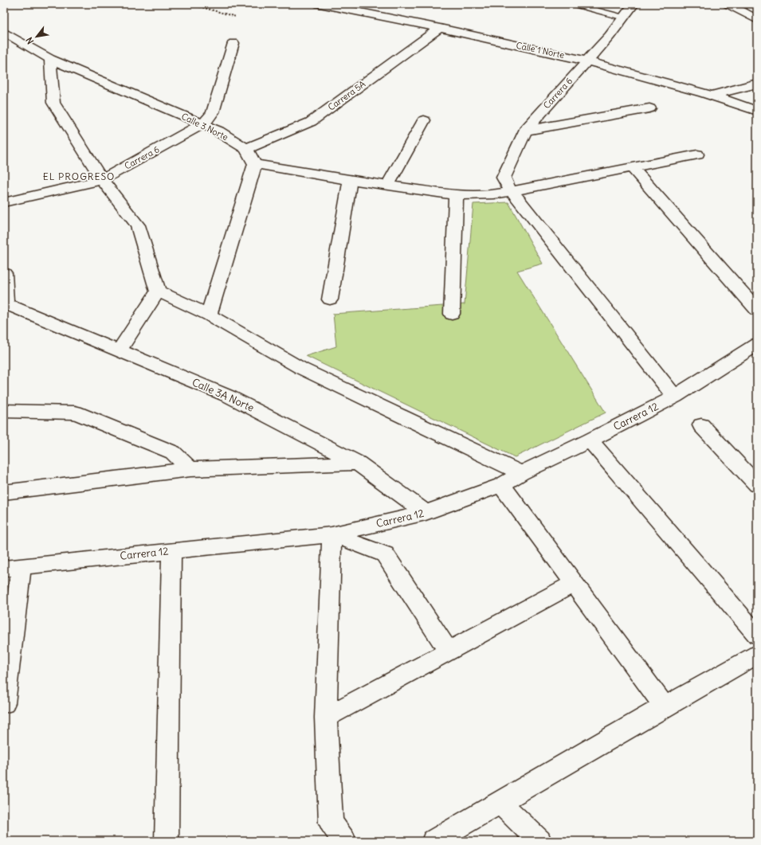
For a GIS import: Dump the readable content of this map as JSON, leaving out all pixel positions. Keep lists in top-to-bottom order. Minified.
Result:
{"streets":{"street":["Calle 1 Norte","Carrera 6","Carrera 5A","Calle 3 Norte","Calle 3A Norte","Carrera 12"]},"crossings":[["Calle 1 Norte","Carrera 6"],["Calle 1 Norte","Carrera 5A"],["Carrera 6","Calle 3 Norte"],["Carrera 5A","Calle 3 Norte"],["Calle 3A Norte","Carrera 12"]],"districts":["EL PROGRESO"],"north":"bottom left"}
